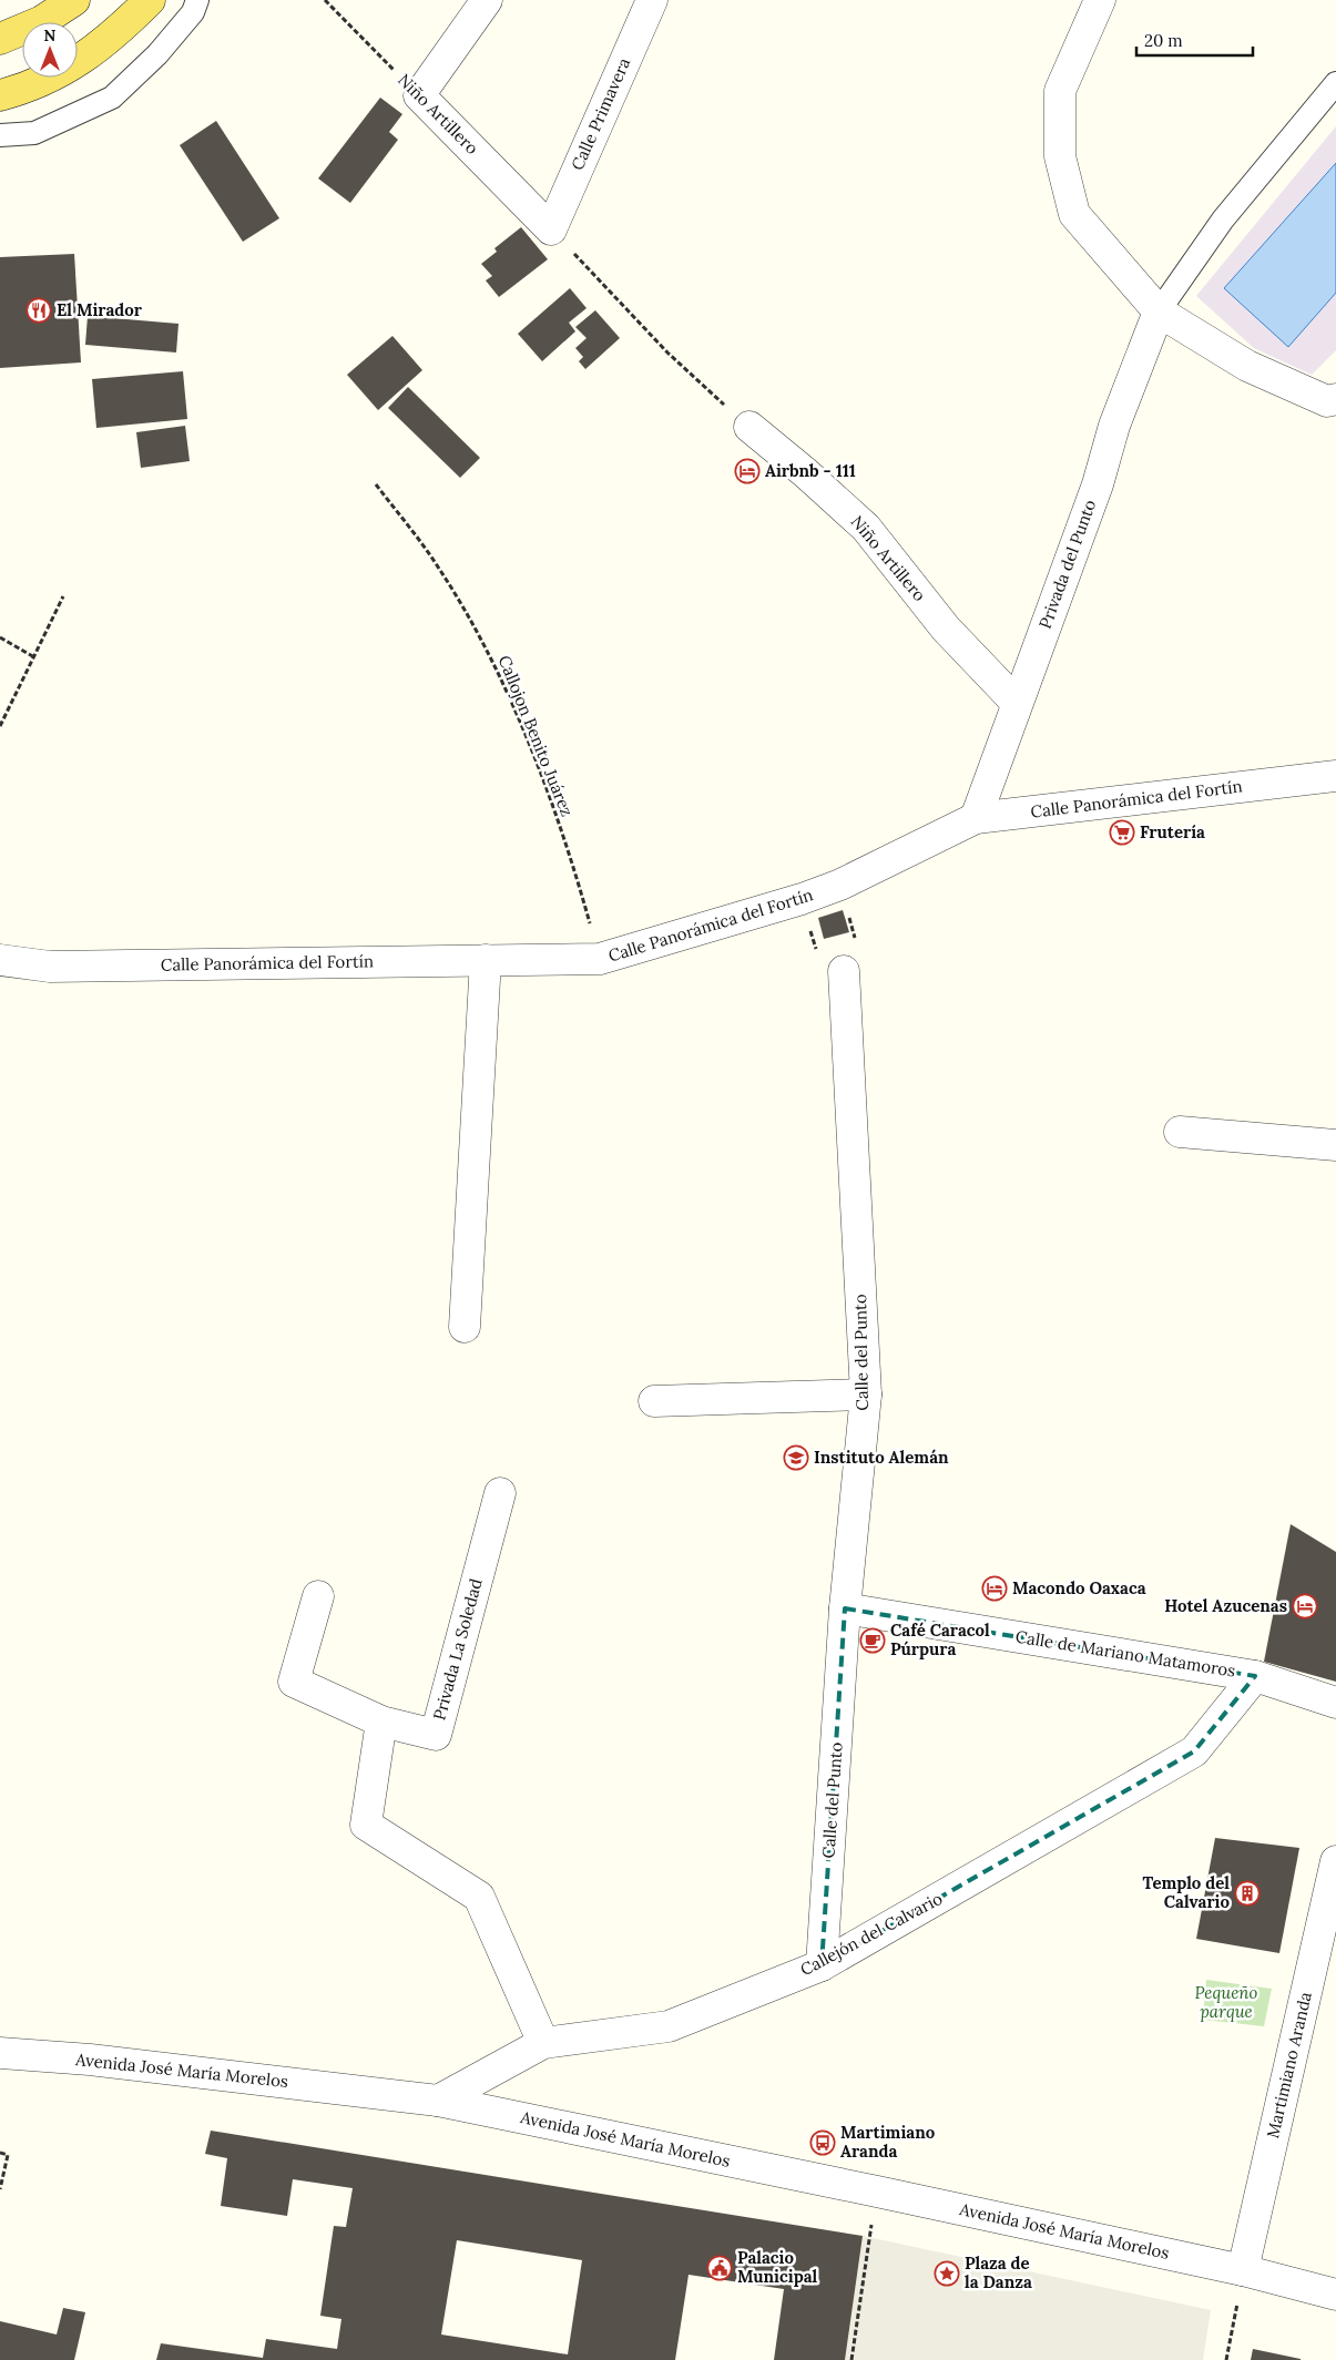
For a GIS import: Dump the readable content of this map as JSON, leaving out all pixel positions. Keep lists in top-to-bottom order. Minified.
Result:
{"streets":{"street":["Niño Artillero","Calle Primavera","Privada del Punto","Calle Panorámica del Fortín","Calle del Punto","Privada La Soledad","Calle de Mariano Matamoros","Callejón del Calvario","Martimiano Aranda","Avenida José María Morelos"],"path":["Callojon Benito Juárez"]},"crossings":[["Niño Artillero","Calle Primavera"],["Niño Artillero","Privada del Punto"],["Privada del Punto","Calle Panorámica del Fortín"],["Callojon Benito Juárez","Calle Panorámica del Fortín"],["Calle del Punto","Calle de Mariano Matamoros"],["Calle del Punto","Callejón del Calvario"],["Calle de Mariano Matamoros","Callejón del Calvario"],["Callejón del Calvario","Avenida José María Morelos"],["Martimiano Aranda","Avenida José María Morelos"]],"parks":["Pequeño parque"],"places":{"restaurant":["El Mirador"],"hotel":["Airbnb - 111","Macondo Oaxaca","Hotel Azucenas"],"supermarket":["Frutería"],"school or university":["Instituto Alemán"],"cafe":["Café Caracol Púrpura"],"building":["Templo del Calvario"],"bus stop":["Martimiano Aranda"],"public building":["Palacio Municipal"],"place":["Plaza de la Danza"]},"scale_bar":"20 m","north":"top"}
